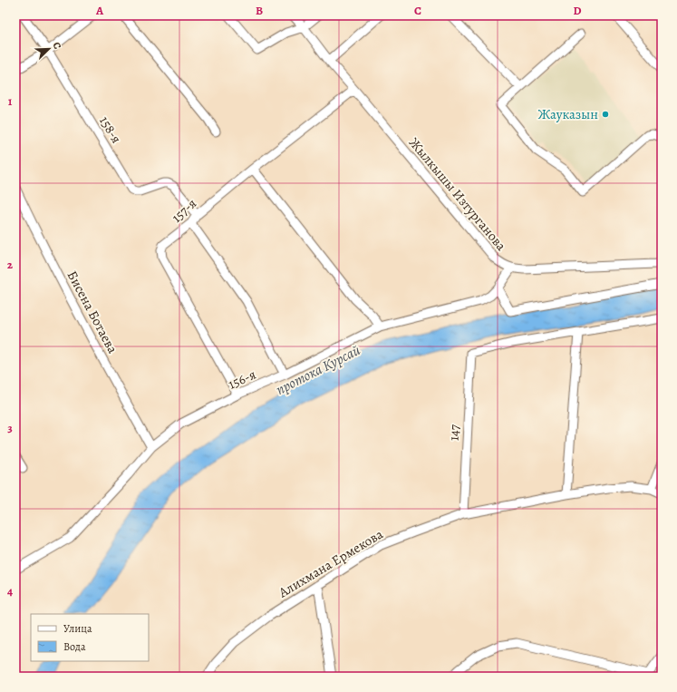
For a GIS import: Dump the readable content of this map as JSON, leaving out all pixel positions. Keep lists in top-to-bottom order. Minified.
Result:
{"streets":{"street":["158-я","Жылкышы Изтурганова","157-я","Бисена Ботаева","156-я","147","Алихмана Ермекова"]},"crossings":[["158-я","157-я"],["Жылкышы Изтурганова","157-я"],["Жылкышы Изтурганова","156-я"],["157-я","156-я"],["Бисена Ботаева","156-я"],["147","Алихмана Ермекова"]],"water":["протока Курсай"],"places":["Жауказын"],"legend":["Улица","Вода"],"north":"top right","grid":{"columns":["A","B","C","D"],"rows":["1","2","3","4"]}}
